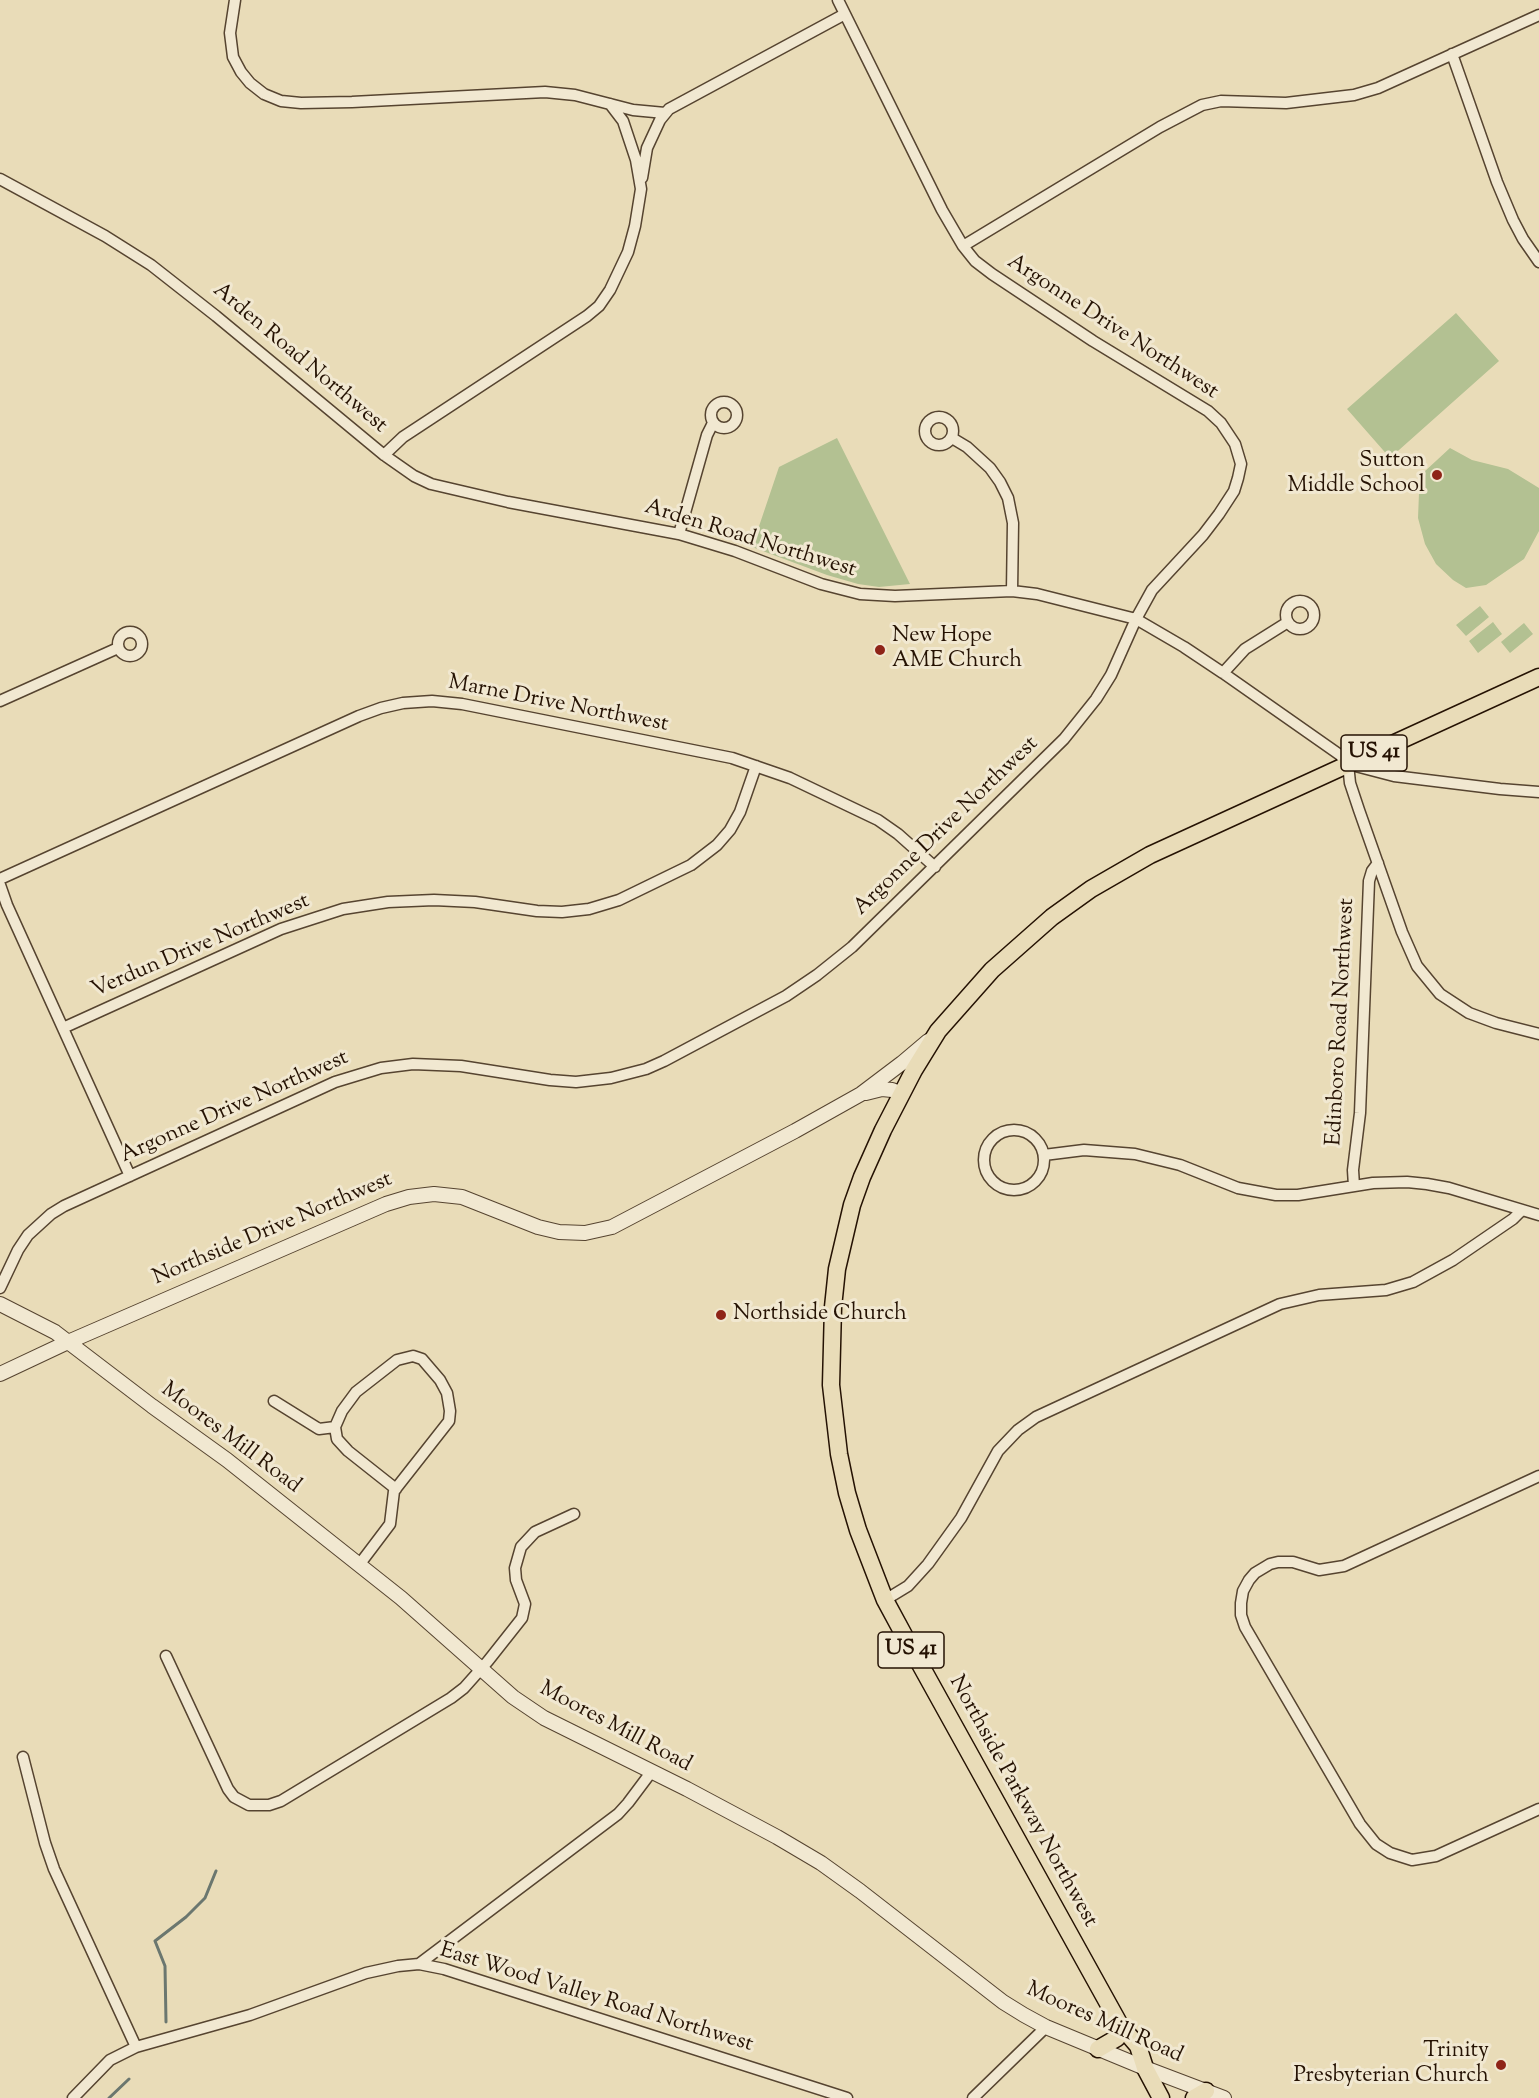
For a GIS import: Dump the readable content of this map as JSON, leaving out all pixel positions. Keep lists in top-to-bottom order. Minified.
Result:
{"streets":{"main road":["US 41","Northside Drive Northwest","Northside Parkway Northwest"],"street":["Argonne Drive Northwest","Arden Road Northwest","Marne Drive Northwest","Verdun Drive Northwest","Edinboro Road Northwest","Moores Mill Road","East Wood Valley Road Northwest"]},"crossings":[["Argonne Drive Northwest","Arden Road Northwest"],["Argonne Drive Northwest","Marne Drive Northwest"],["Arden Road Northwest","Northside Drive Northwest"],["Marne Drive Northwest","Verdun Drive Northwest"],["Northside Drive Northwest","Moores Mill Road"],["Northside Drive Northwest","Northside Parkway Northwest"],["Moores Mill Road","Northside Parkway Northwest"]],"places":["Sutton Middle School","New Hope AME Church","Northside Church","Trinity Presbyterian Church"]}
